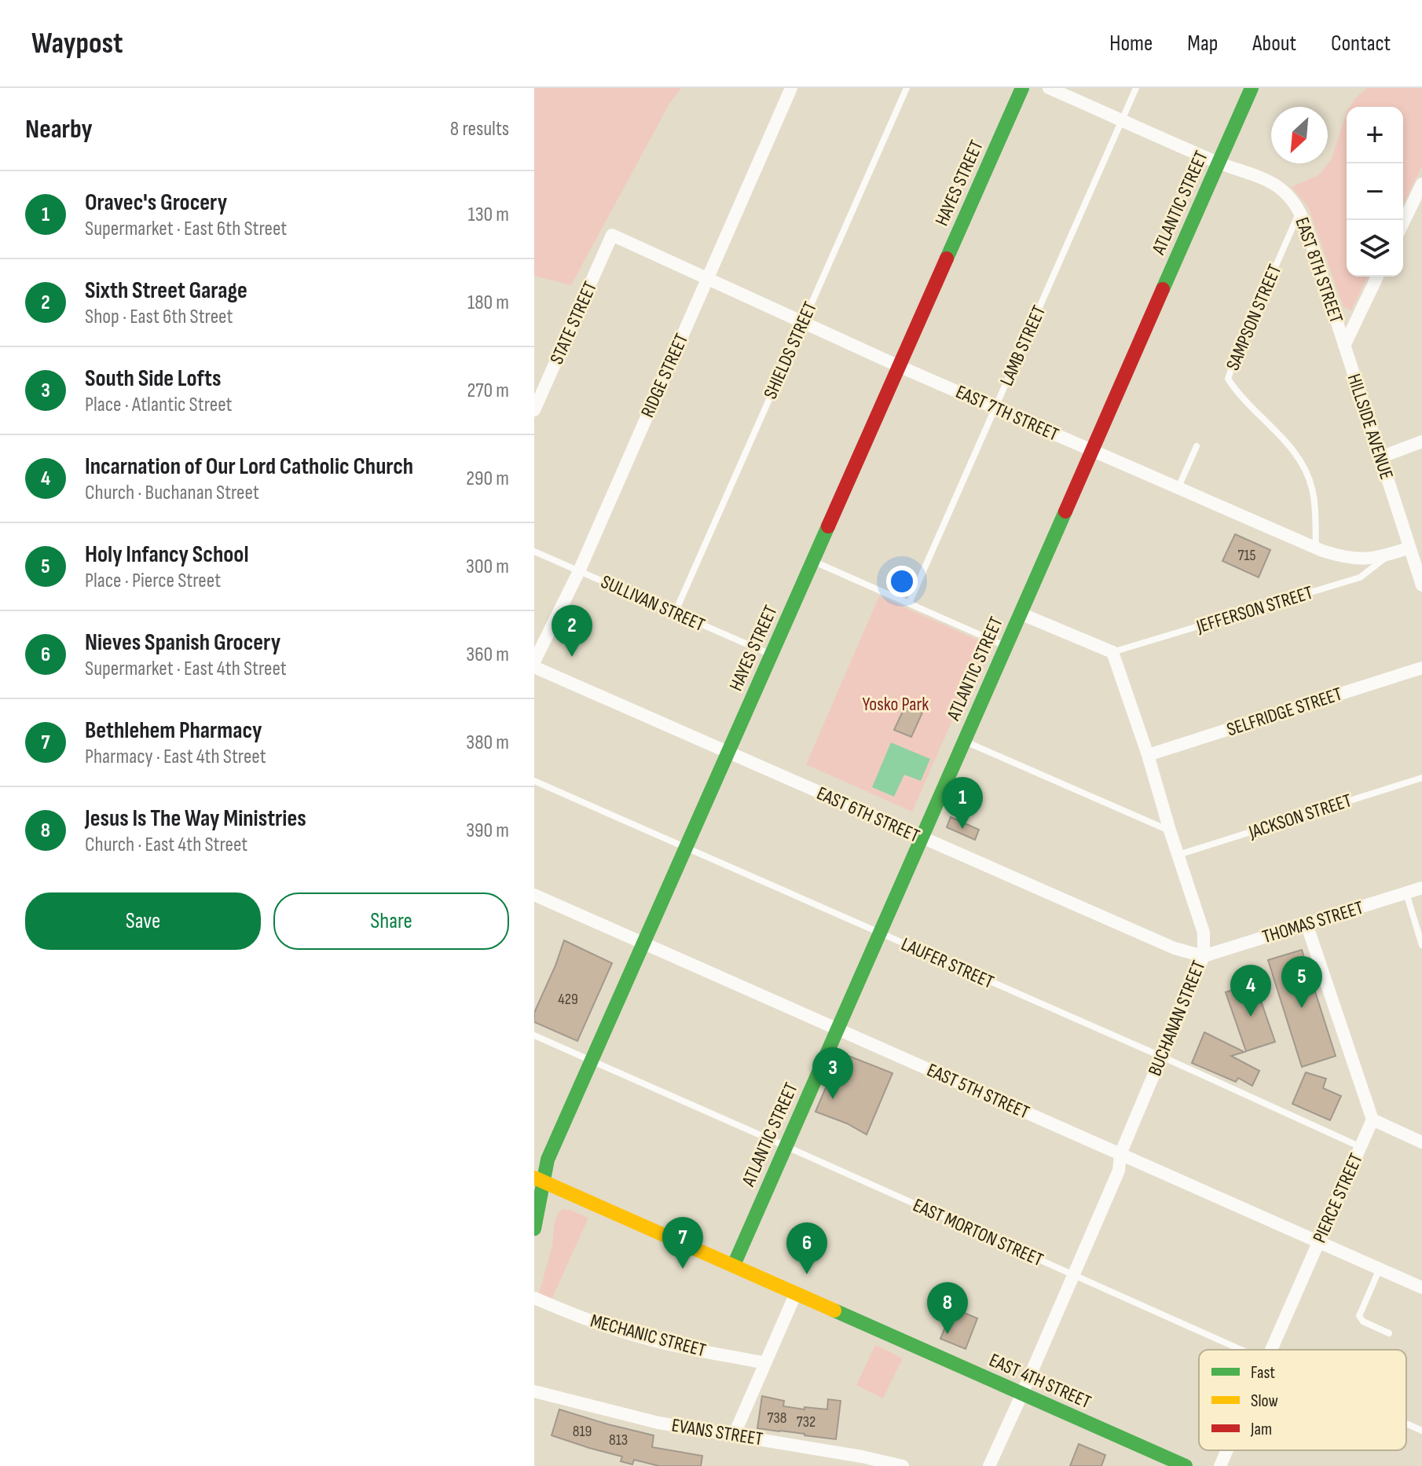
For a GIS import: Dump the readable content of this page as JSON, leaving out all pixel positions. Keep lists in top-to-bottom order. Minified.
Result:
{"streets":{"street":["HAYES STREET","ATLANTIC STREET","EAST 8TH STREET","STATE STREET","RIDGE STREET","EAST 7TH STREET","HILLSIDE AVENUE","SELFRIDGE STREET","EAST 6TH STREET","THOMAS STREET","BUCHANAN STREET","EAST 5TH STREET","PIERCE STREET","MECHANIC STREET","EAST 4TH STREET","EVANS STREET"],"lane":["SAMPSON STREET","LAMB STREET","SHIELDS STREET","SULLIVAN STREET","JEFFERSON STREET","JACKSON STREET","LAUFER STREET","EAST MORTON STREET"]},"crossings":[["HAYES STREET","EAST 7TH STREET"],["HAYES STREET","SULLIVAN STREET"],["HAYES STREET","EAST 6TH STREET"],["HAYES STREET","LAUFER STREET"],["HAYES STREET","EAST 5TH STREET"],["HAYES STREET","EAST MORTON STREET"],["HAYES STREET","EAST 4TH STREET"],["ATLANTIC STREET","EAST 8TH STREET"],["ATLANTIC STREET","EAST 7TH STREET"],["ATLANTIC STREET","EAST 6TH STREET"],["ATLANTIC STREET","LAUFER STREET"],["ATLANTIC STREET","EAST 5TH STREET"],["ATLANTIC STREET","EAST MORTON STREET"],["ATLANTIC STREET","EAST 4TH STREET"],["EAST 8TH STREET","SAMPSON STREET"],["EAST 8TH STREET","LAMB STREET"],["EAST 8TH STREET","HILLSIDE AVENUE"],["SAMPSON STREET","EAST 7TH STREET"],["STATE STREET","EAST 7TH STREET"],["LAMB STREET","EAST 7TH STREET"],["SHIELDS STREET","EAST 7TH STREET"],["SHIELDS STREET","SULLIVAN STREET"],["RIDGE STREET","EAST 7TH STREET"],["RIDGE STREET","SULLIVAN STREET"],["EAST 7TH STREET","HILLSIDE AVENUE"],["EAST 7TH STREET","JEFFERSON STREET"],["JEFFERSON STREET","BUCHANAN STREET"],["SELFRIDGE STREET","BUCHANAN STREET"],["EAST 6TH STREET","THOMAS STREET"],["EAST 6TH STREET","BUCHANAN STREET"],["JACKSON STREET","BUCHANAN STREET"],["THOMAS STREET","BUCHANAN STREET"],["LAUFER STREET","BUCHANAN STREET"],["LAUFER STREET","PIERCE STREET"],["BUCHANAN STREET","EAST 5TH STREET"],["BUCHANAN STREET","EAST MORTON STREET"],["BUCHANAN STREET","EAST 4TH STREET"],["EAST 5TH STREET","PIERCE STREET"]],"parks":["Yosko Park"],"house_numbers":["715","429","738","732","819","813"],"legend":["Fast","Slow","Jam"],"north":"bottom left","page":{"header":"Waypost","nav":["Home","Map","About","Contact"],"heading":["Nearby","8 results"],"map_buttons":["+","−"],"list":[{"mark":"1","name":"Oravec's Grocery","note":"Supermarket · East 6th Street","value":"130 m"},{"mark":"2","name":"Sixth Street Garage","note":"Shop · East 6th Street","value":"180 m"},{"mark":"3","name":"South Side Lofts","note":"Place · Atlantic Street","value":"270 m"},{"mark":"4","name":"Incarnation of Our Lord Catholic Church","note":"Church · Buchanan Street","value":"290 m"},{"mark":"5","name":"Holy Infancy School","note":"Place · Pierce Street","value":"300 m"},{"mark":"6","name":"Nieves Spanish Grocery","note":"Supermarket · East 4th Street","value":"360 m"},{"mark":"7","name":"Bethlehem Pharmacy","note":"Pharmacy · East 4th Street","value":"380 m"},{"mark":"8","name":"Jesus Is The Way Ministries","note":"Church · East 4th Street","value":"390 m"}],"pins":["2","1","5","4","3","7","6","8"],"buttons":["Save","Share"]}}
